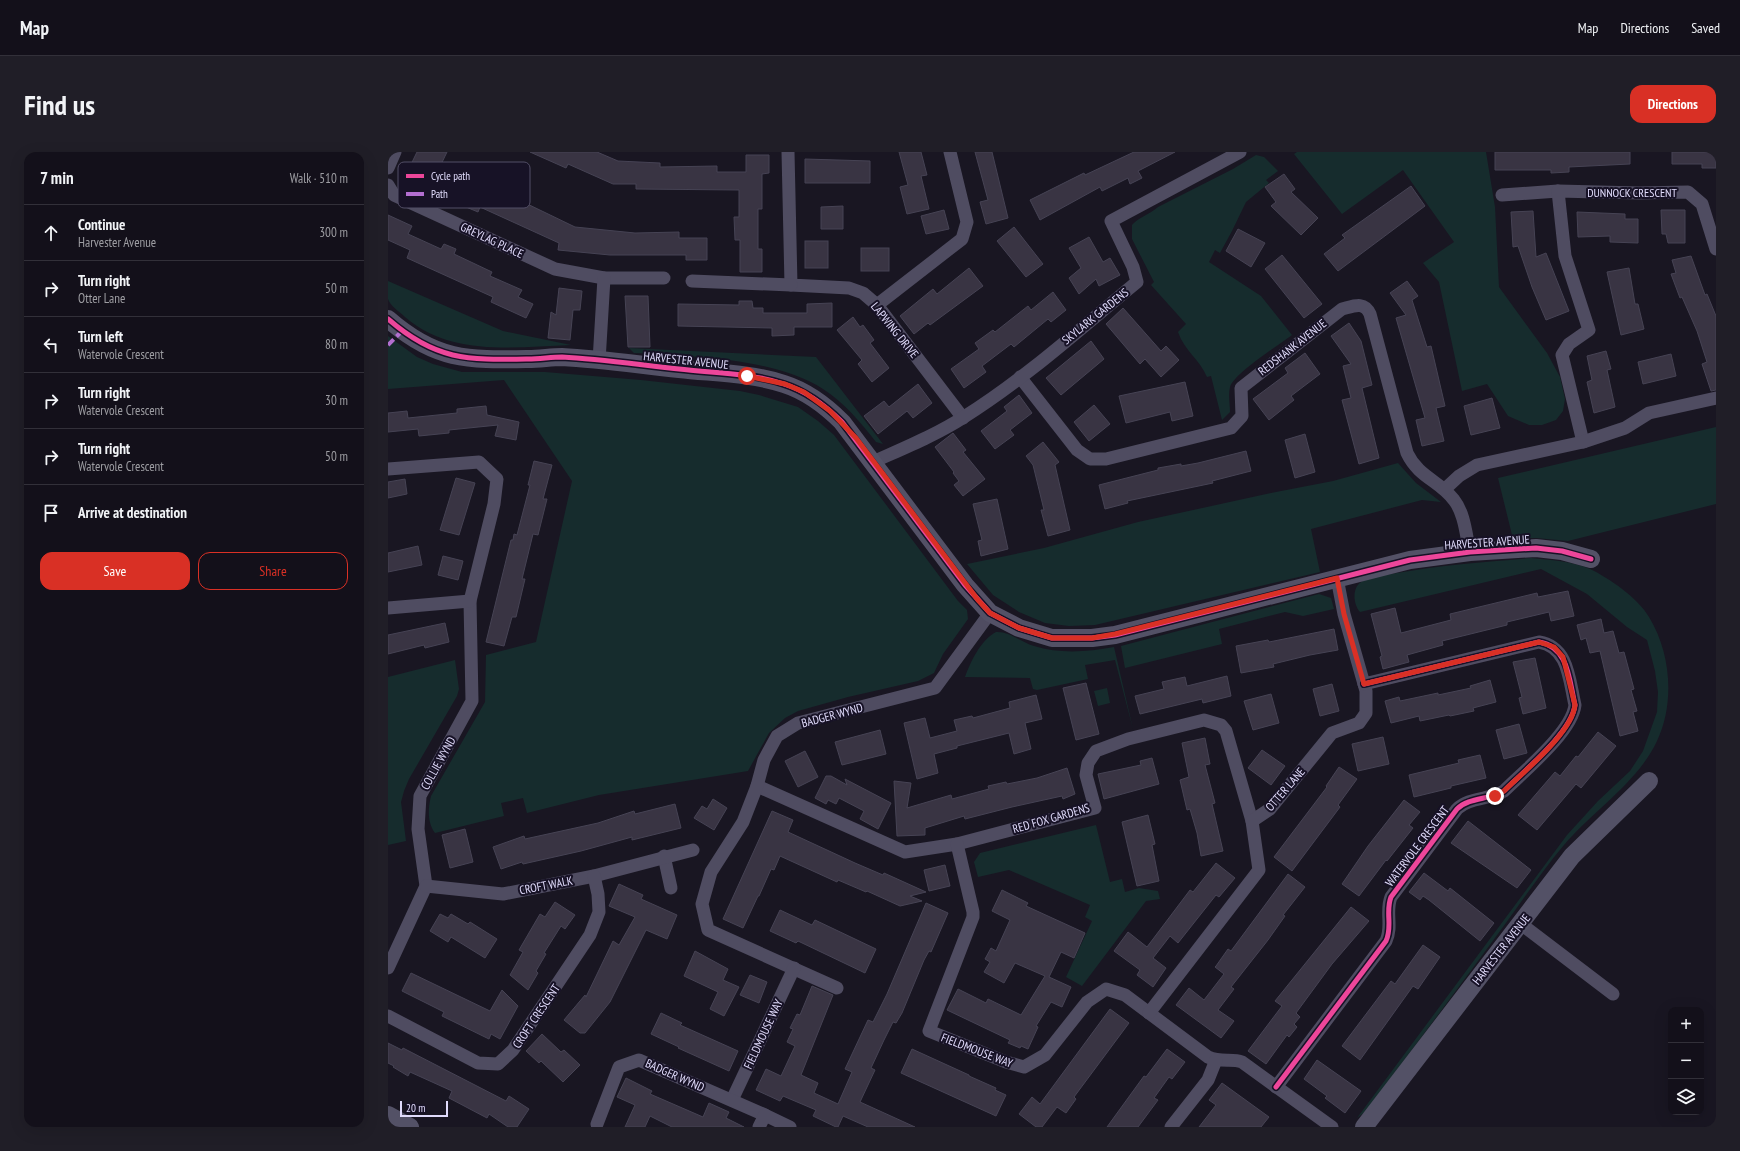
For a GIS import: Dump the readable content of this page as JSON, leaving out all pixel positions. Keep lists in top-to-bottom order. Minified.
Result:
{"streets":{"street":["DUNNOCK CRESCENT","GREYLAG PLACE","SKYLARK GARDENS","LAPWING DRIVE","REDSHANK AVENUE","HARVESTER AVENUE","BADGER WYND","COLLIE WYND","OTTER LANE","RED FOX GARDENS","WATERVOLE CRESCENT","CROFT WALK","CROFT CRESCENT","FIELDMOUSE WAY"]},"crossings":[["SKYLARK GARDENS","LAPWING DRIVE"],["SKYLARK GARDENS","REDSHANK AVENUE"],["SKYLARK GARDENS","HARVESTER AVENUE"],["REDSHANK AVENUE","HARVESTER AVENUE"],["HARVESTER AVENUE","BADGER WYND"],["HARVESTER AVENUE","OTTER LANE"],["BADGER WYND","RED FOX GARDENS"],["BADGER WYND","FIELDMOUSE WAY"],["COLLIE WYND","CROFT WALK"],["OTTER LANE","RED FOX GARDENS"],["OTTER LANE","WATERVOLE CRESCENT"],["RED FOX GARDENS","FIELDMOUSE WAY"],["CROFT WALK","CROFT CRESCENT"]],"legend":["Cycle path","Path"],"scale_bar":"20 m","page":{"header":"Map","nav":["Map","Directions","Saved"],"buttons":["Directions",["Save","Share"]],"title":"Find us","heading":["7 min","Walk · 510 m"],"list":[["Continue","Harvester Avenue","300 m"],["Turn right","Otter Lane","50 m"],["Turn left","Watervole Crescent","80 m"],["Turn right","Watervole Crescent","30 m"],["Turn right","Watervole Crescent","50 m"],"Arrive at destination"],"map_buttons":["+","−"],"scale":"20 m"}}
